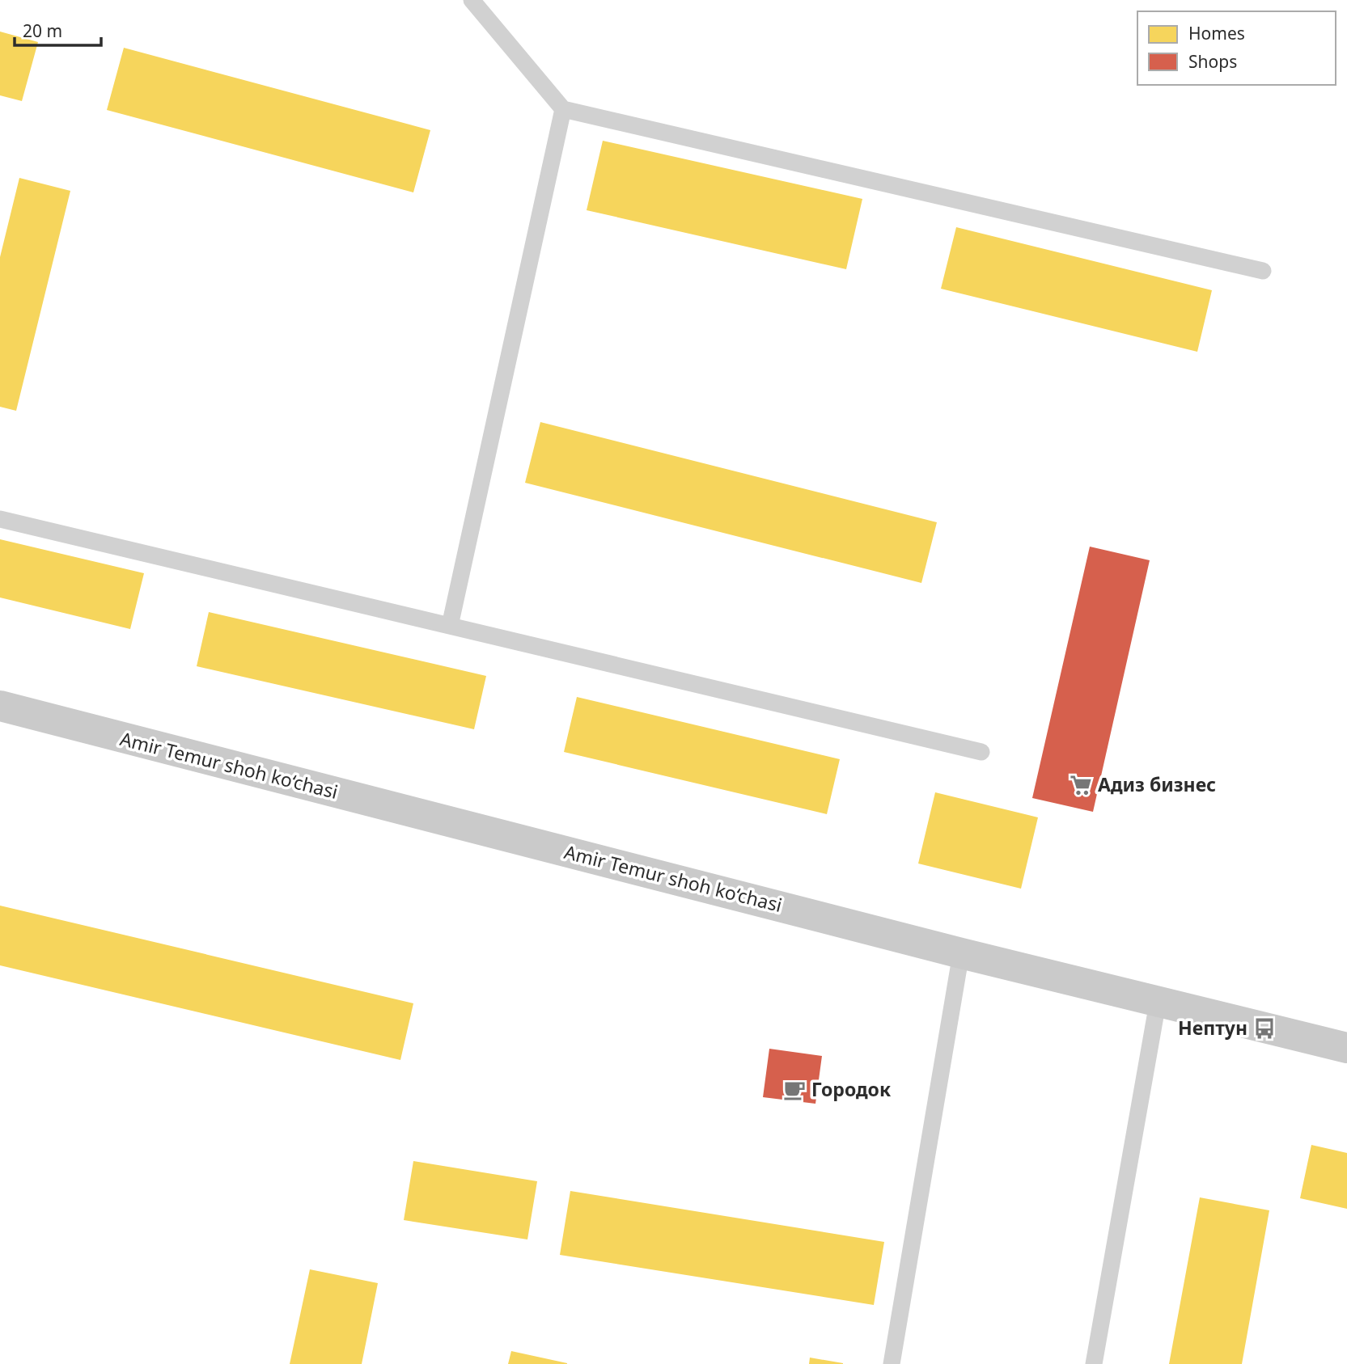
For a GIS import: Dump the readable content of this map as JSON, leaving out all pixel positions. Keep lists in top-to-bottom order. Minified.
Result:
{"streets":{"main road":["Amir Temur shoh ko‘chasi"]},"places":{"supermarket":["Адиз бизнес"],"bus stop":["Нептун"],"cafe":["Городок"]},"legend":["Homes","Shops"],"scale_bar":"20 m"}
